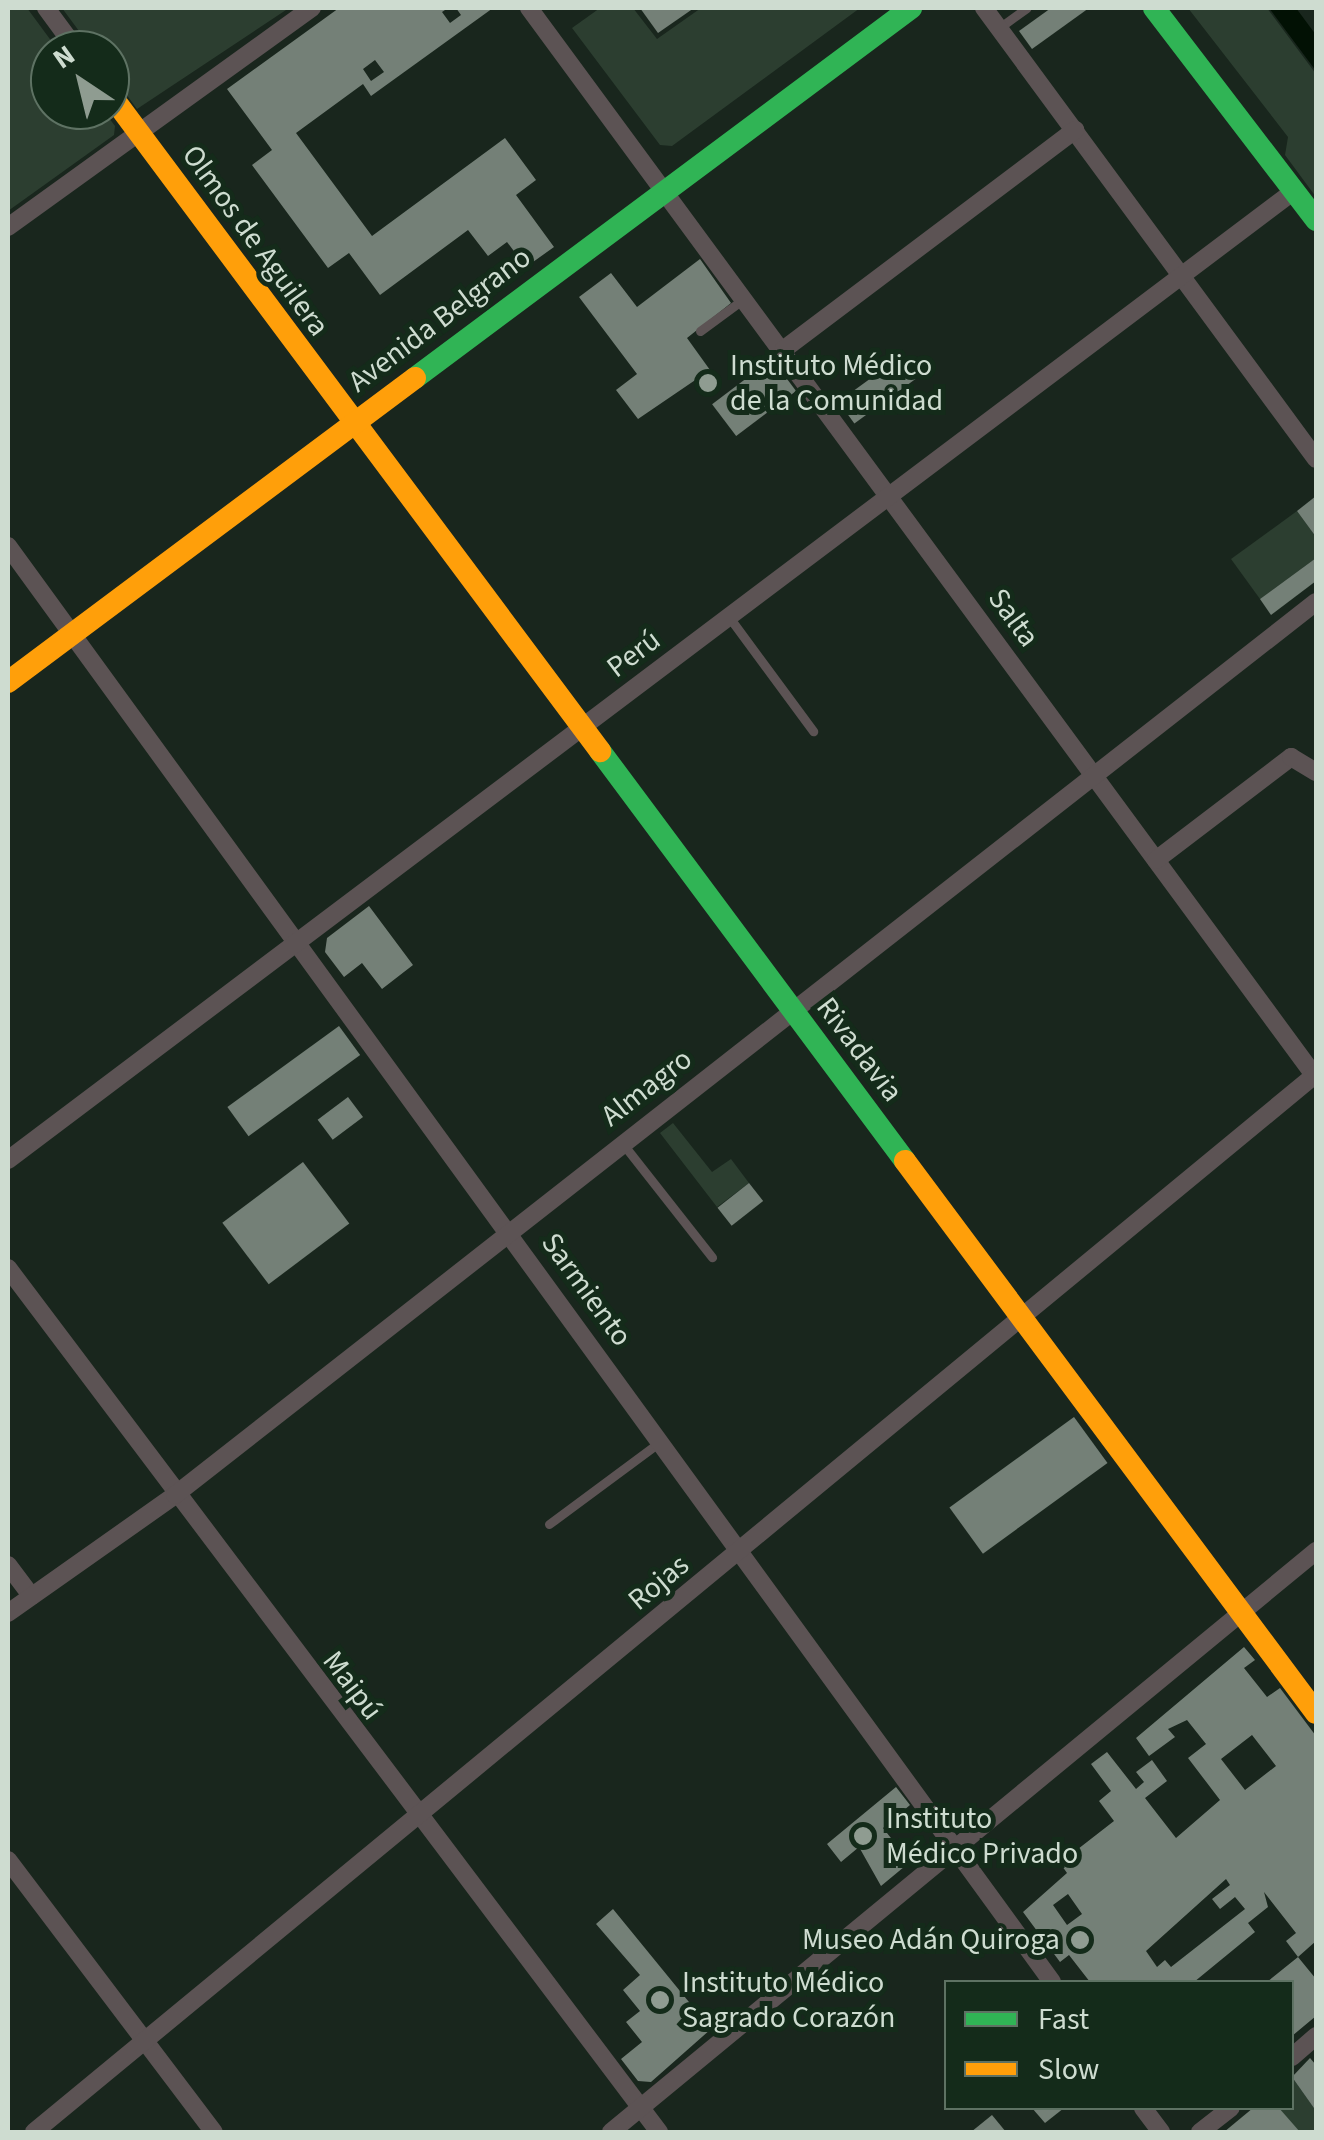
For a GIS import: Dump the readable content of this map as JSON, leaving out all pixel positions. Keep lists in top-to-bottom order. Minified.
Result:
{"streets":{"street":["Olmos de Aguilera","Avenida Belgrano","Salta","Perú","Rivadavia","Almagro","Sarmiento","Rojas","Maipú"]},"crossings":[["Olmos de Aguilera","Avenida Belgrano"],["Olmos de Aguilera","Rivadavia"],["Avenida Belgrano","Salta"],["Avenida Belgrano","Rivadavia"],["Avenida Belgrano","Sarmiento"],["Salta","Perú"],["Salta","Almagro"],["Salta","Rojas"],["Perú","Rivadavia"],["Perú","Sarmiento"],["Rivadavia","Almagro"],["Rivadavia","Rojas"],["Almagro","Sarmiento"],["Almagro","Maipú"],["Sarmiento","Rojas"],["Rojas","Maipú"]],"places":["Instituto Médico de la Comunidad","Instituto Médico Privado","Museo Adán Quiroga","Instituto Médico Sagrado Corazón"],"legend":["Fast","Slow"],"north":"top left"}
